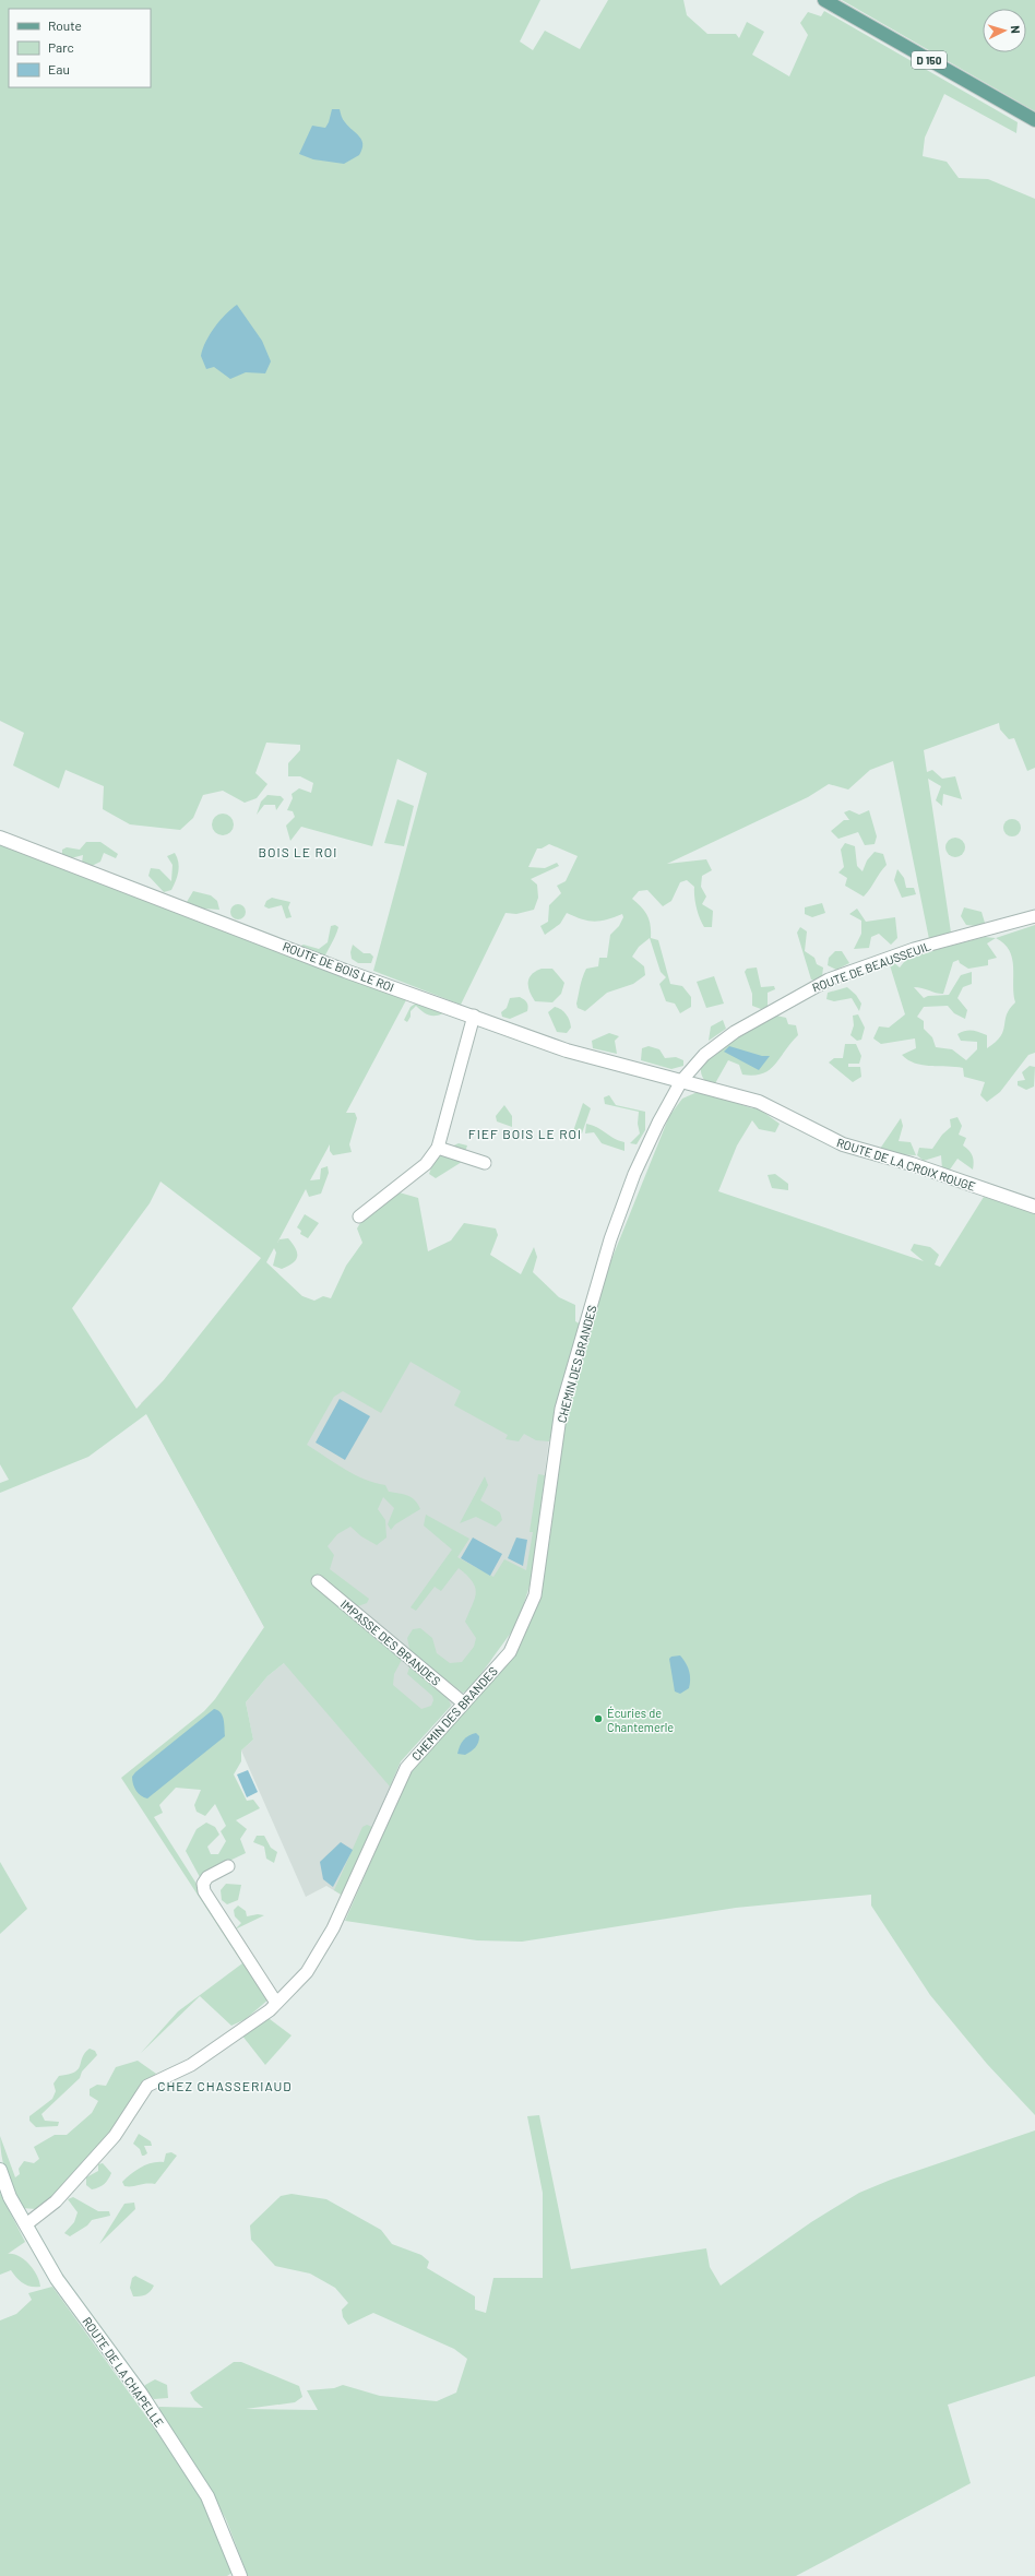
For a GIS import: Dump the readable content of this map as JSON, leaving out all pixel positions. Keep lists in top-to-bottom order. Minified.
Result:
{"streets":{"main road":["D 150"],"street":["ROUTE DE BOIS LE ROI","ROUTE DE BEAUSSEUIL","ROUTE DE LA CROIX ROUGE","CHEMIN DES BRANDES","IMPASSE DES BRANDES","ROUTE DE LA CHAPELLE"]},"crossings":[["ROUTE DE BOIS LE ROI","ROUTE DE BEAUSSEUIL"],["ROUTE DE BOIS LE ROI","ROUTE DE LA CROIX ROUGE"],["ROUTE DE BOIS LE ROI","CHEMIN DES BRANDES"],["ROUTE DE BEAUSSEUIL","ROUTE DE LA CROIX ROUGE"],["ROUTE DE BEAUSSEUIL","CHEMIN DES BRANDES"],["ROUTE DE LA CROIX ROUGE","CHEMIN DES BRANDES"],["CHEMIN DES BRANDES","IMPASSE DES BRANDES"],["CHEMIN DES BRANDES","ROUTE DE LA CHAPELLE"]],"districts":["BOIS LE ROI","FIEF BOIS LE ROI","CHEZ CHASSERIAUD"],"places":["Écuries de Chantemerle"],"legend":["Route","Parc","Eau"],"north":"right"}
